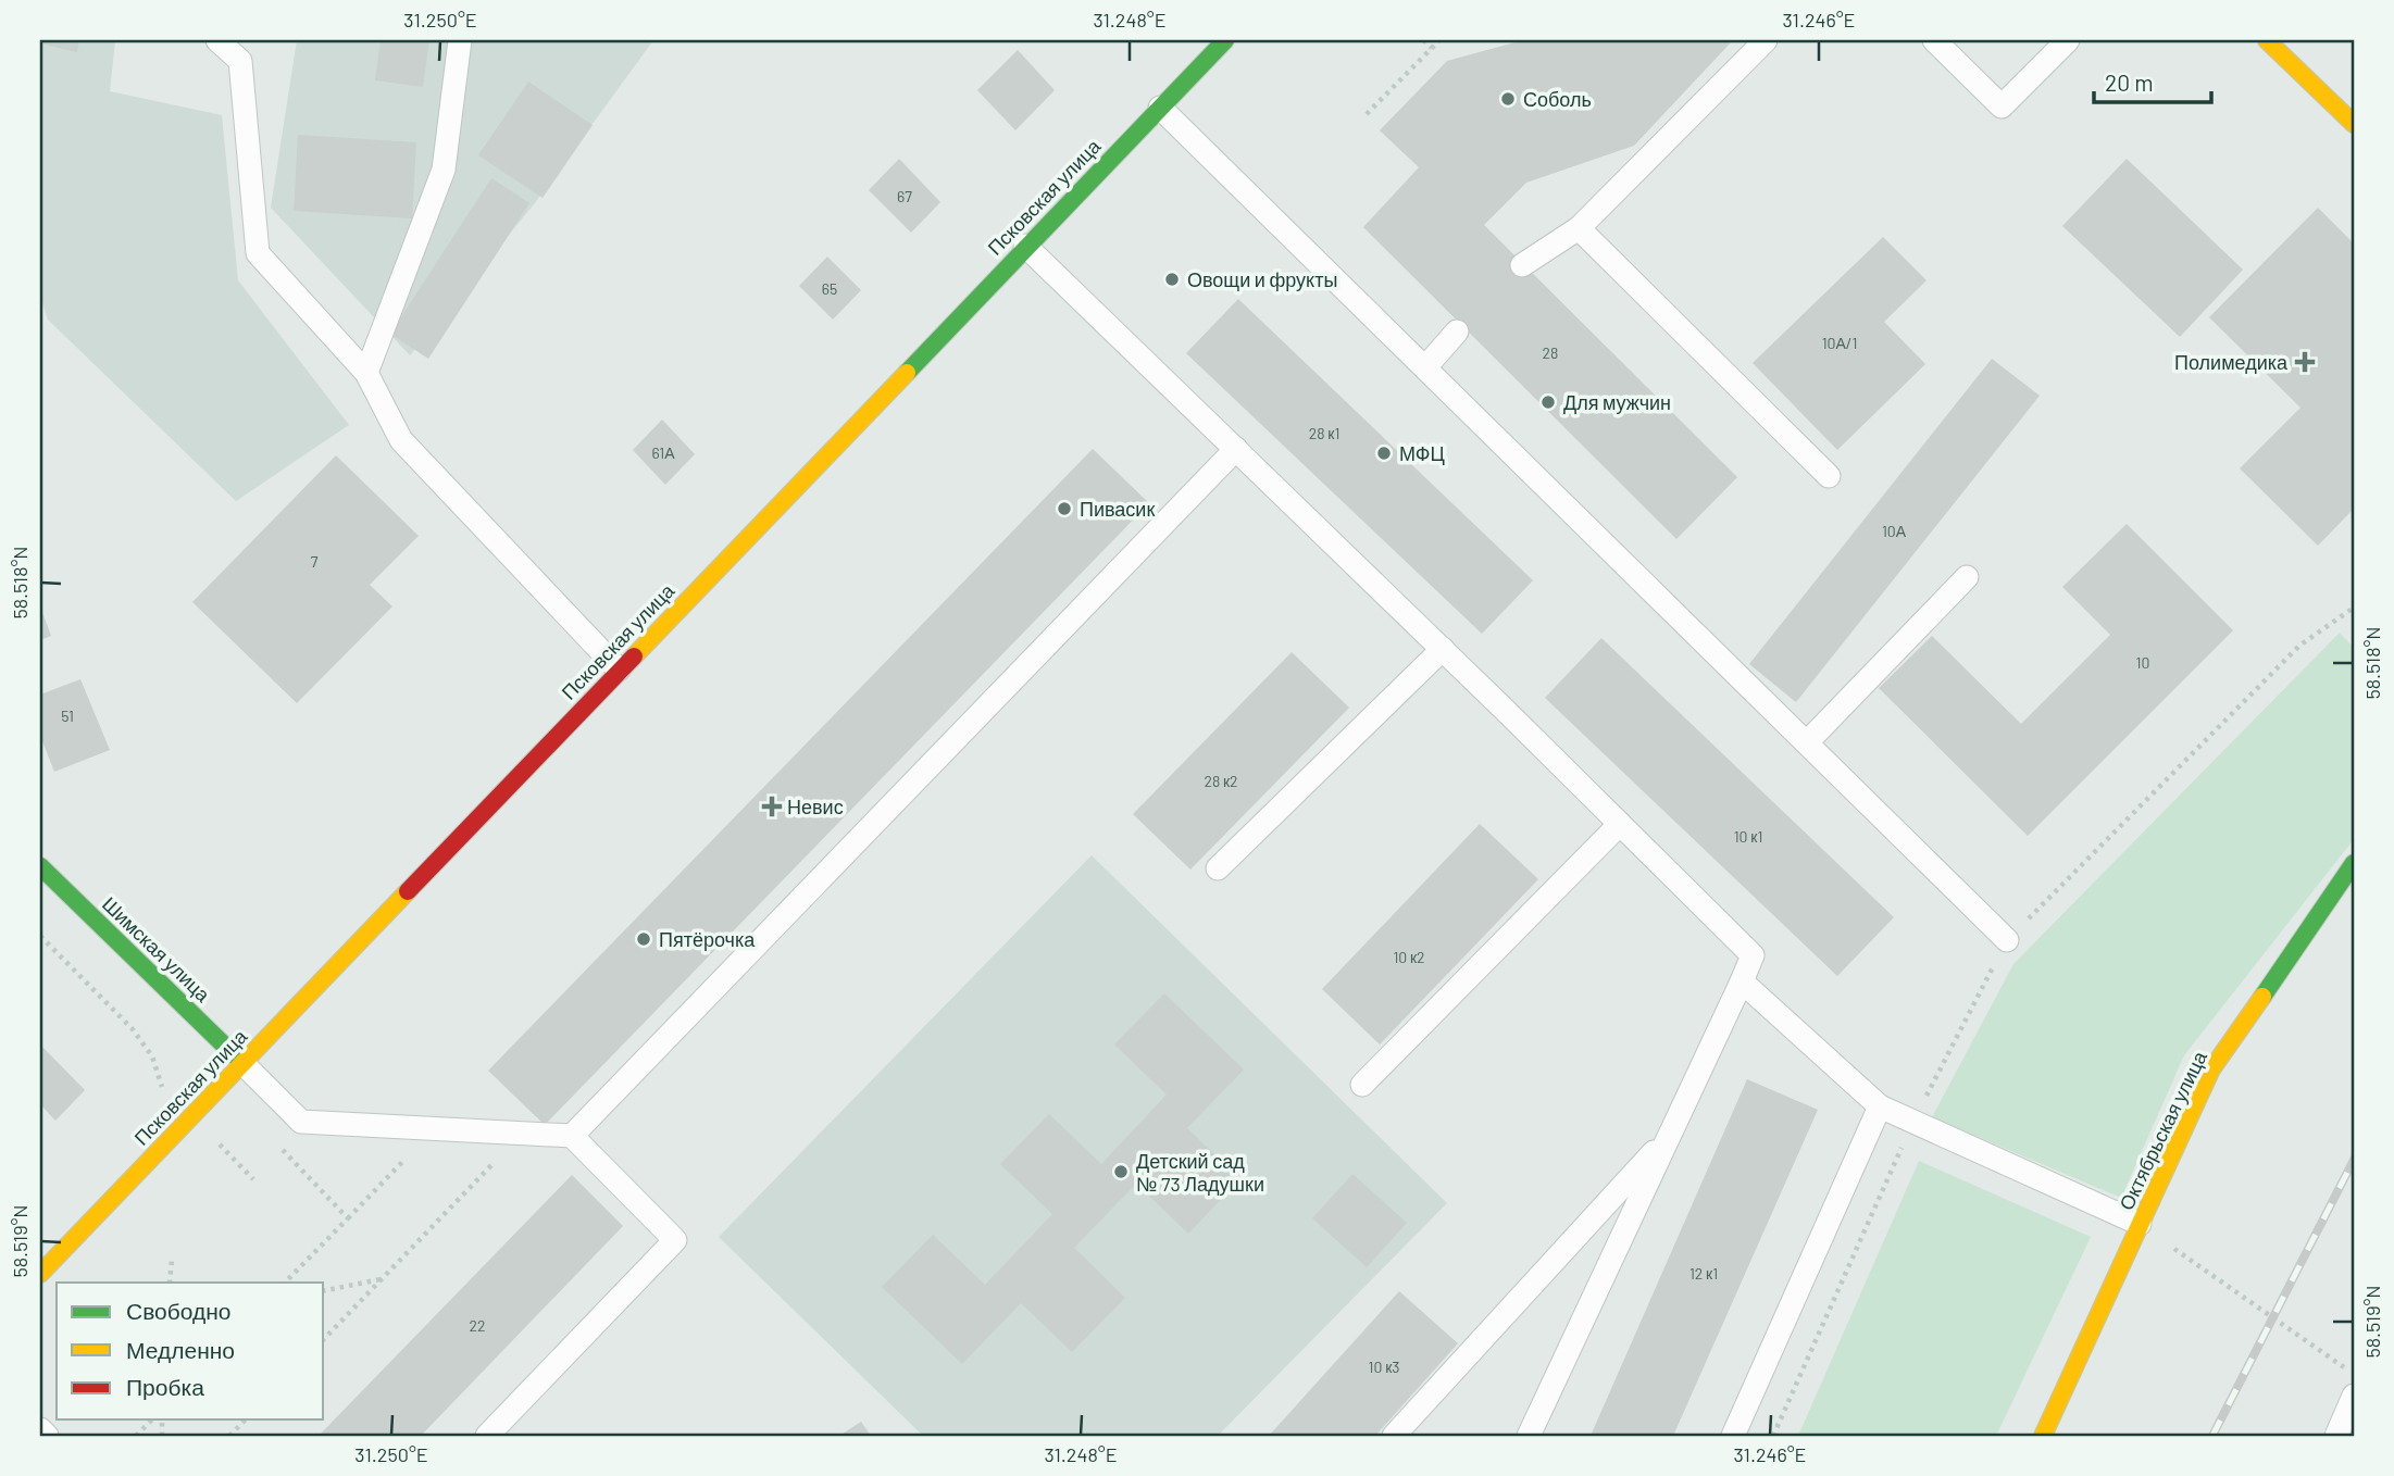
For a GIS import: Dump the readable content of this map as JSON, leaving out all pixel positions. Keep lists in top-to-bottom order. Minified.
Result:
{"streets":{"main road":["Псковская улица","Шимская улица","Октябрьская улица"]},"crossings":[["Псковская улица","Шимская улица"]],"places":{"other":["Соболь","Овощи и фрукты","Для мужчин","МФЦ","Пивасик","Пятёрочка","Детский сад № 73 Ладушки"],"health":["Полимедика","Невис"]},"house_numbers":["67","65","10А/1","28","28 к1","61А","10А","7","10","51","28 к2","10 к1","10 к2","12 к1","22","10 к3"],"legend":["Свободно","Медленно","Пробка"],"scale_bar":"20 m","coordinates":["31.250°E","31.248°E","31.246°E","58.518°N","58.519°N"]}
